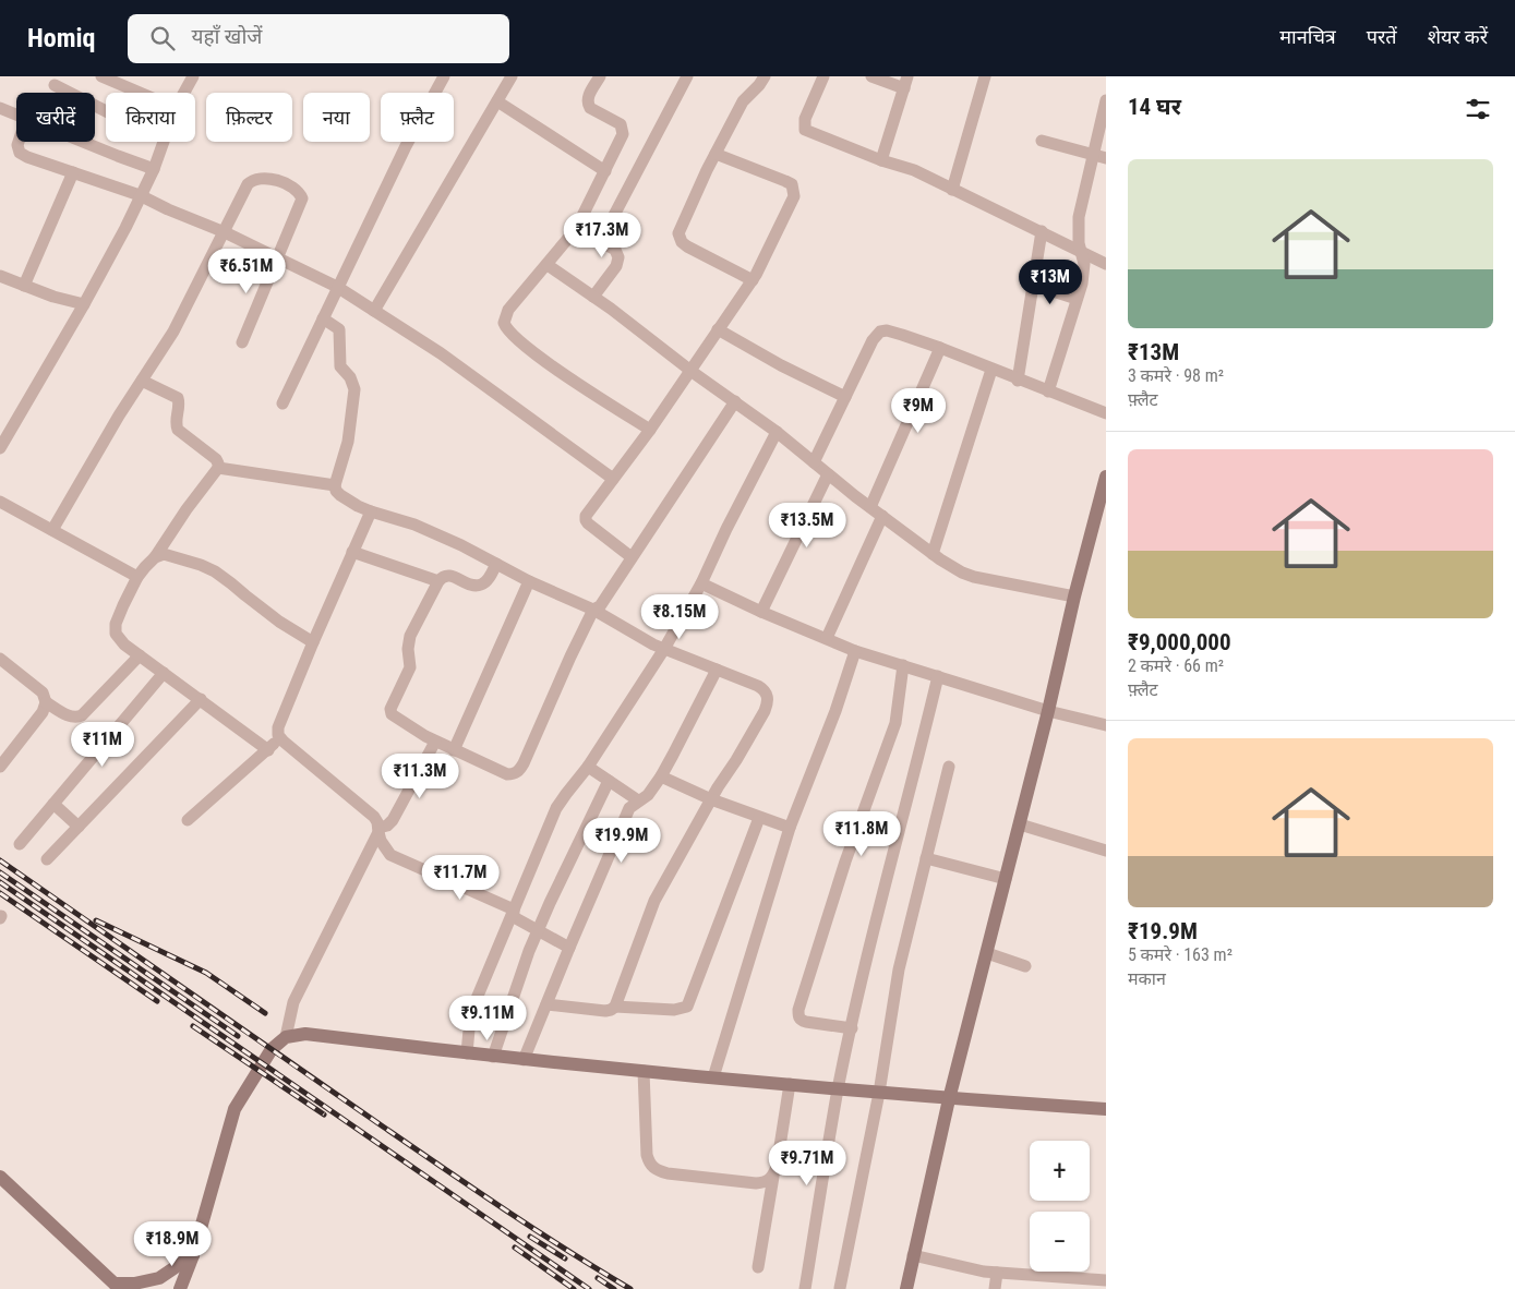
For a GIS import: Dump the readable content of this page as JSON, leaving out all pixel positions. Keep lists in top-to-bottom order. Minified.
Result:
{"page":{"header":"Homiq","search":"यहाँ खोजें","nav":["मानचित्र","परतें","शेयर करें"],"heading":"14 घर","chip":["खरीदें","किराया","फ़िल्टर","नया","फ़्लैट"],"list":[{"name":"₹13M","note":"3 कमरे · 98 m² · फ़्लैट"},{"name":"₹9,000,000","note":"2 कमरे · 66 m² · फ़्लैट"},{"name":"₹19.9M","note":"5 कमरे · 163 m² · मकान"}],"price":["₹17.3M","₹6.51M","₹13M","₹9M","₹13.5M","₹8.15M","₹11M","₹11.3M","₹11.8M","₹19.9M","₹11.7M","₹9.11M","₹9.71M","₹18.9M"],"map_buttons":["+","−"]}}
